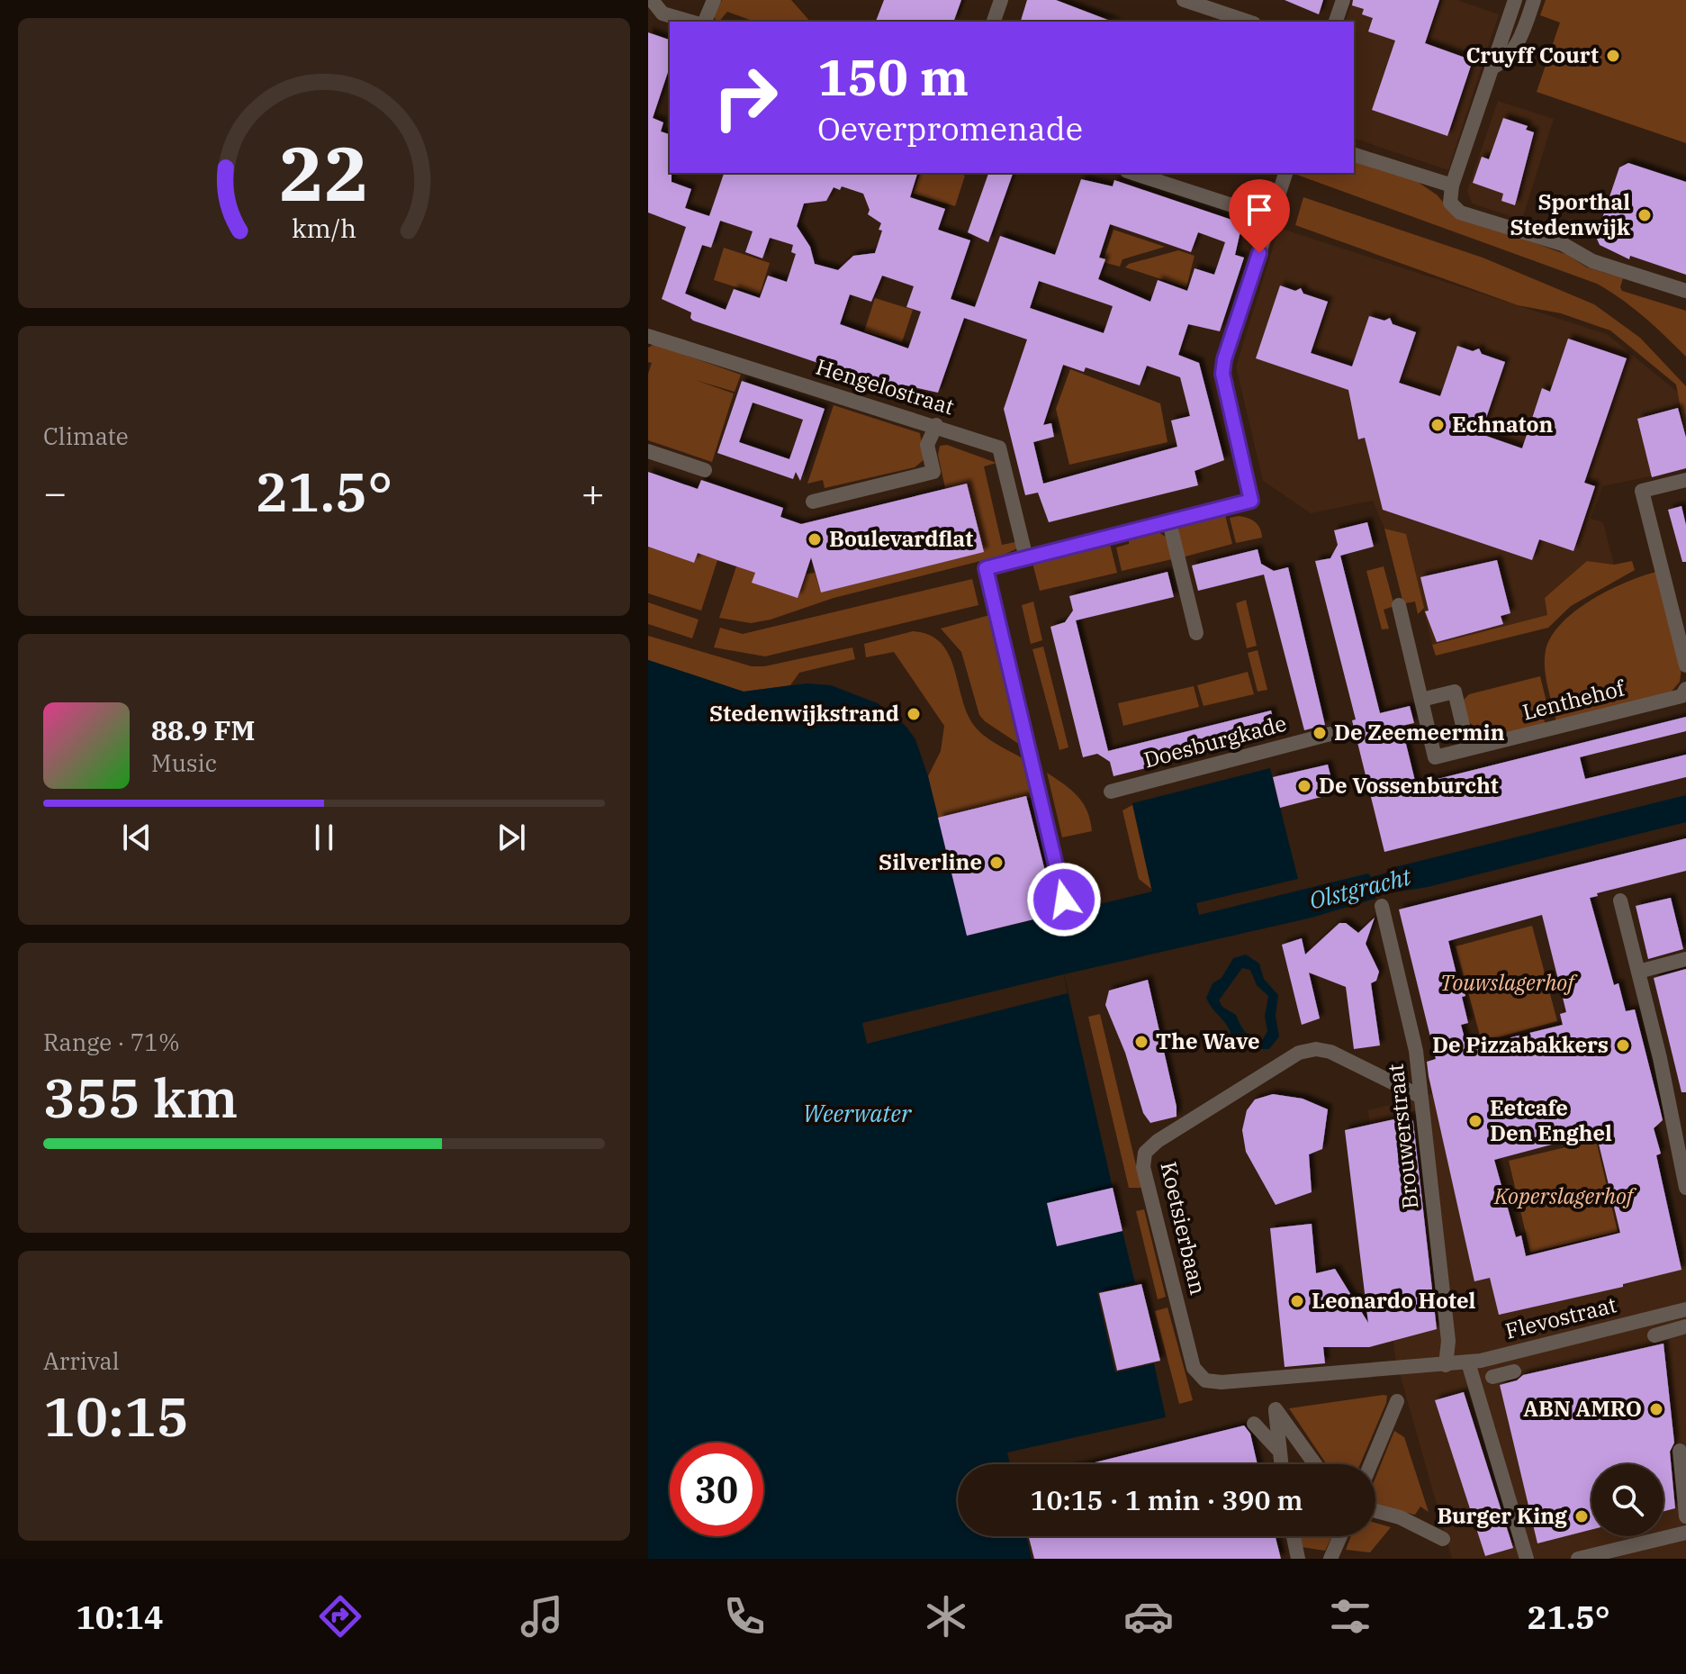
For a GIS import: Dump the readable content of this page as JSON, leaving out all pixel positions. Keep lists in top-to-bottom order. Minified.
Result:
{"streets":{"street":["Hengelostraat","Lenthehof","Doesburgkade","Brouwerstraat","Koetsierbaan","Flevostraat"]},"crossings":[["Brouwerstraat","Koetsierbaan"],["Brouwerstraat","Flevostraat"],["Koetsierbaan","Flevostraat"]],"water":["Olstgracht","Weerwater"],"parks":["Touwslagerhof","Koperslagerhof"],"places":["Cruyff Court","Sporthal Stedenwijk","Echnaton","Boulevardflat","Stedenwijkstrand","De Zeemeermin","De Vossenburcht","Silverline","The Wave","De Pizzabakkers","Eetcafe Den Enghel","Leonardo Hotel","ABN AMRO","Burger King"],"page":{"turn":["150 m","Oeverpromenade"],"tile":["Climate",["Range · 71%","355 km"],["Arrival","10:15"]],"heat":["−","21.5°","+"],"song":["88.9 FM","Music"],"limit":"30","trip":"10:15 · 1 min · 390 m","tabs":["10:14","21.5°"],"gauge":["22","km/h"]}}
